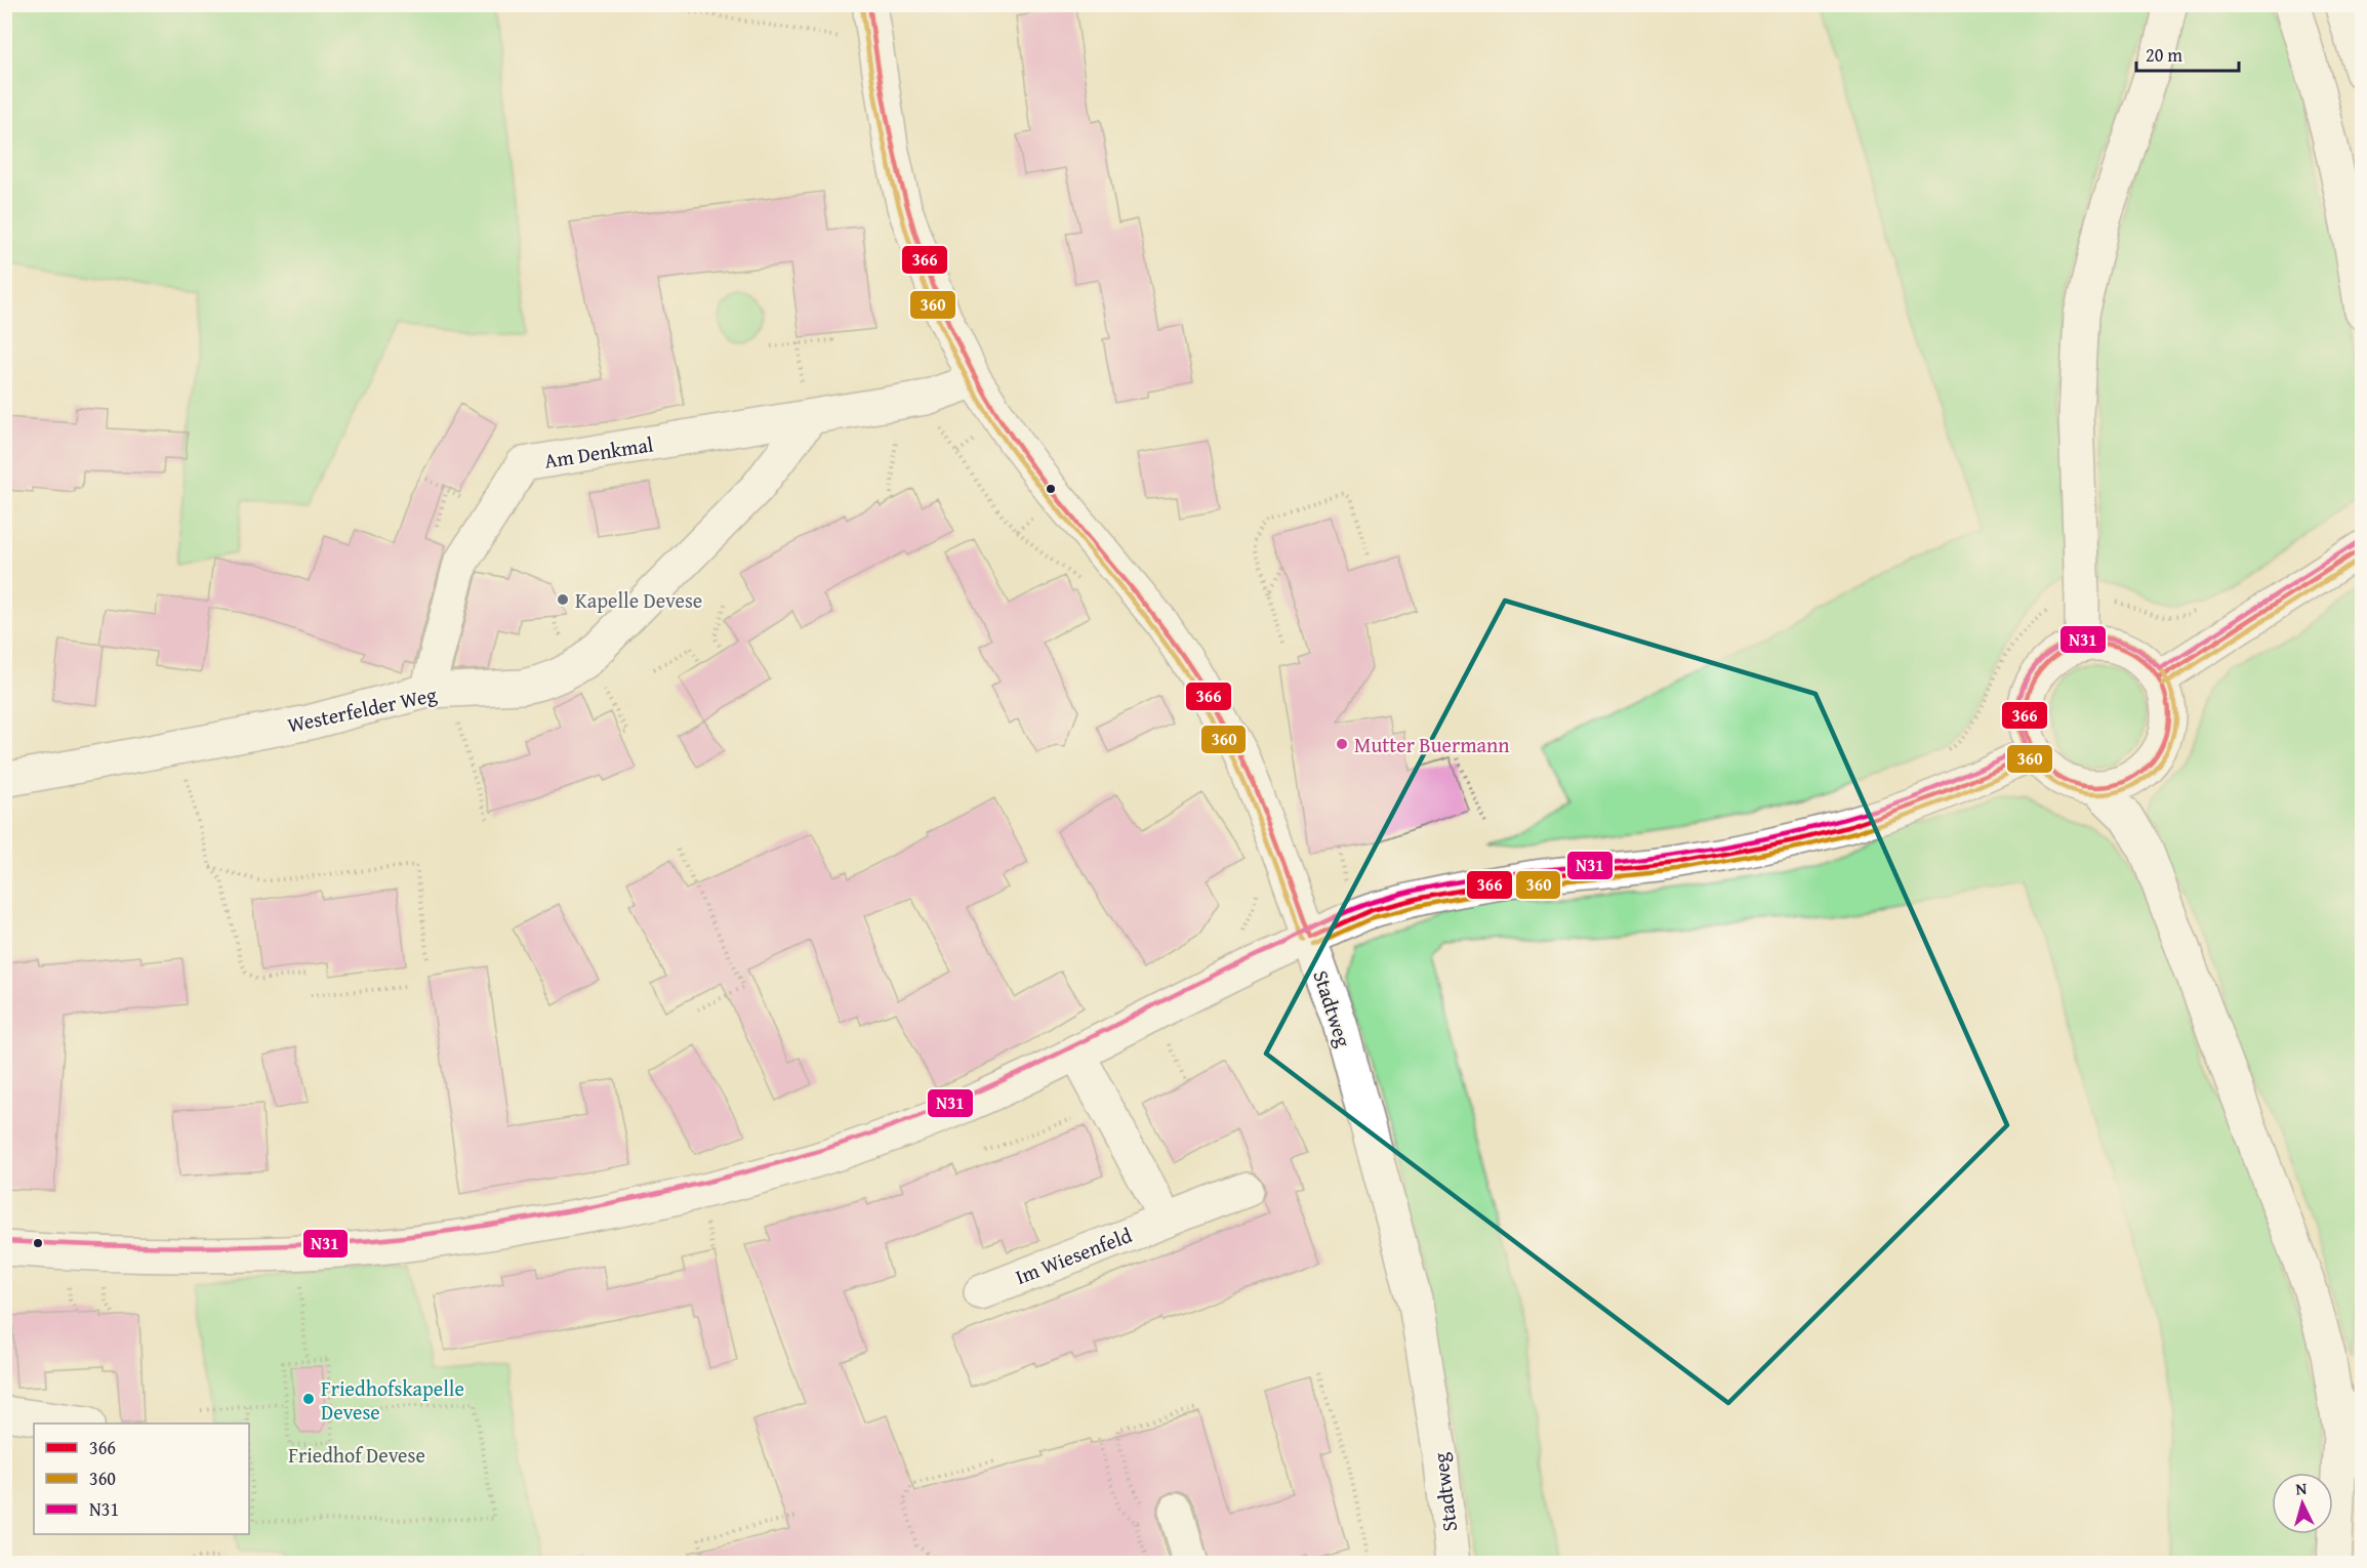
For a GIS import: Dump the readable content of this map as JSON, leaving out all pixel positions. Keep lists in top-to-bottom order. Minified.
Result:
{"streets":{"main road":["Am Denkmal","Westerfelder Weg","Stadtweg","Im Wiesenfeld"]},"crossings":[["Am Denkmal","Westerfelder Weg"]],"parks":["Friedhof Devese"],"places":["Kapelle Devese","Mutter Buermann","Friedhofskapelle Devese"],"lines":["transit line 366","transit line 360","transit line N31"],"legend":["366","360","N31"],"scale_bar":"20 m","north":"top"}
